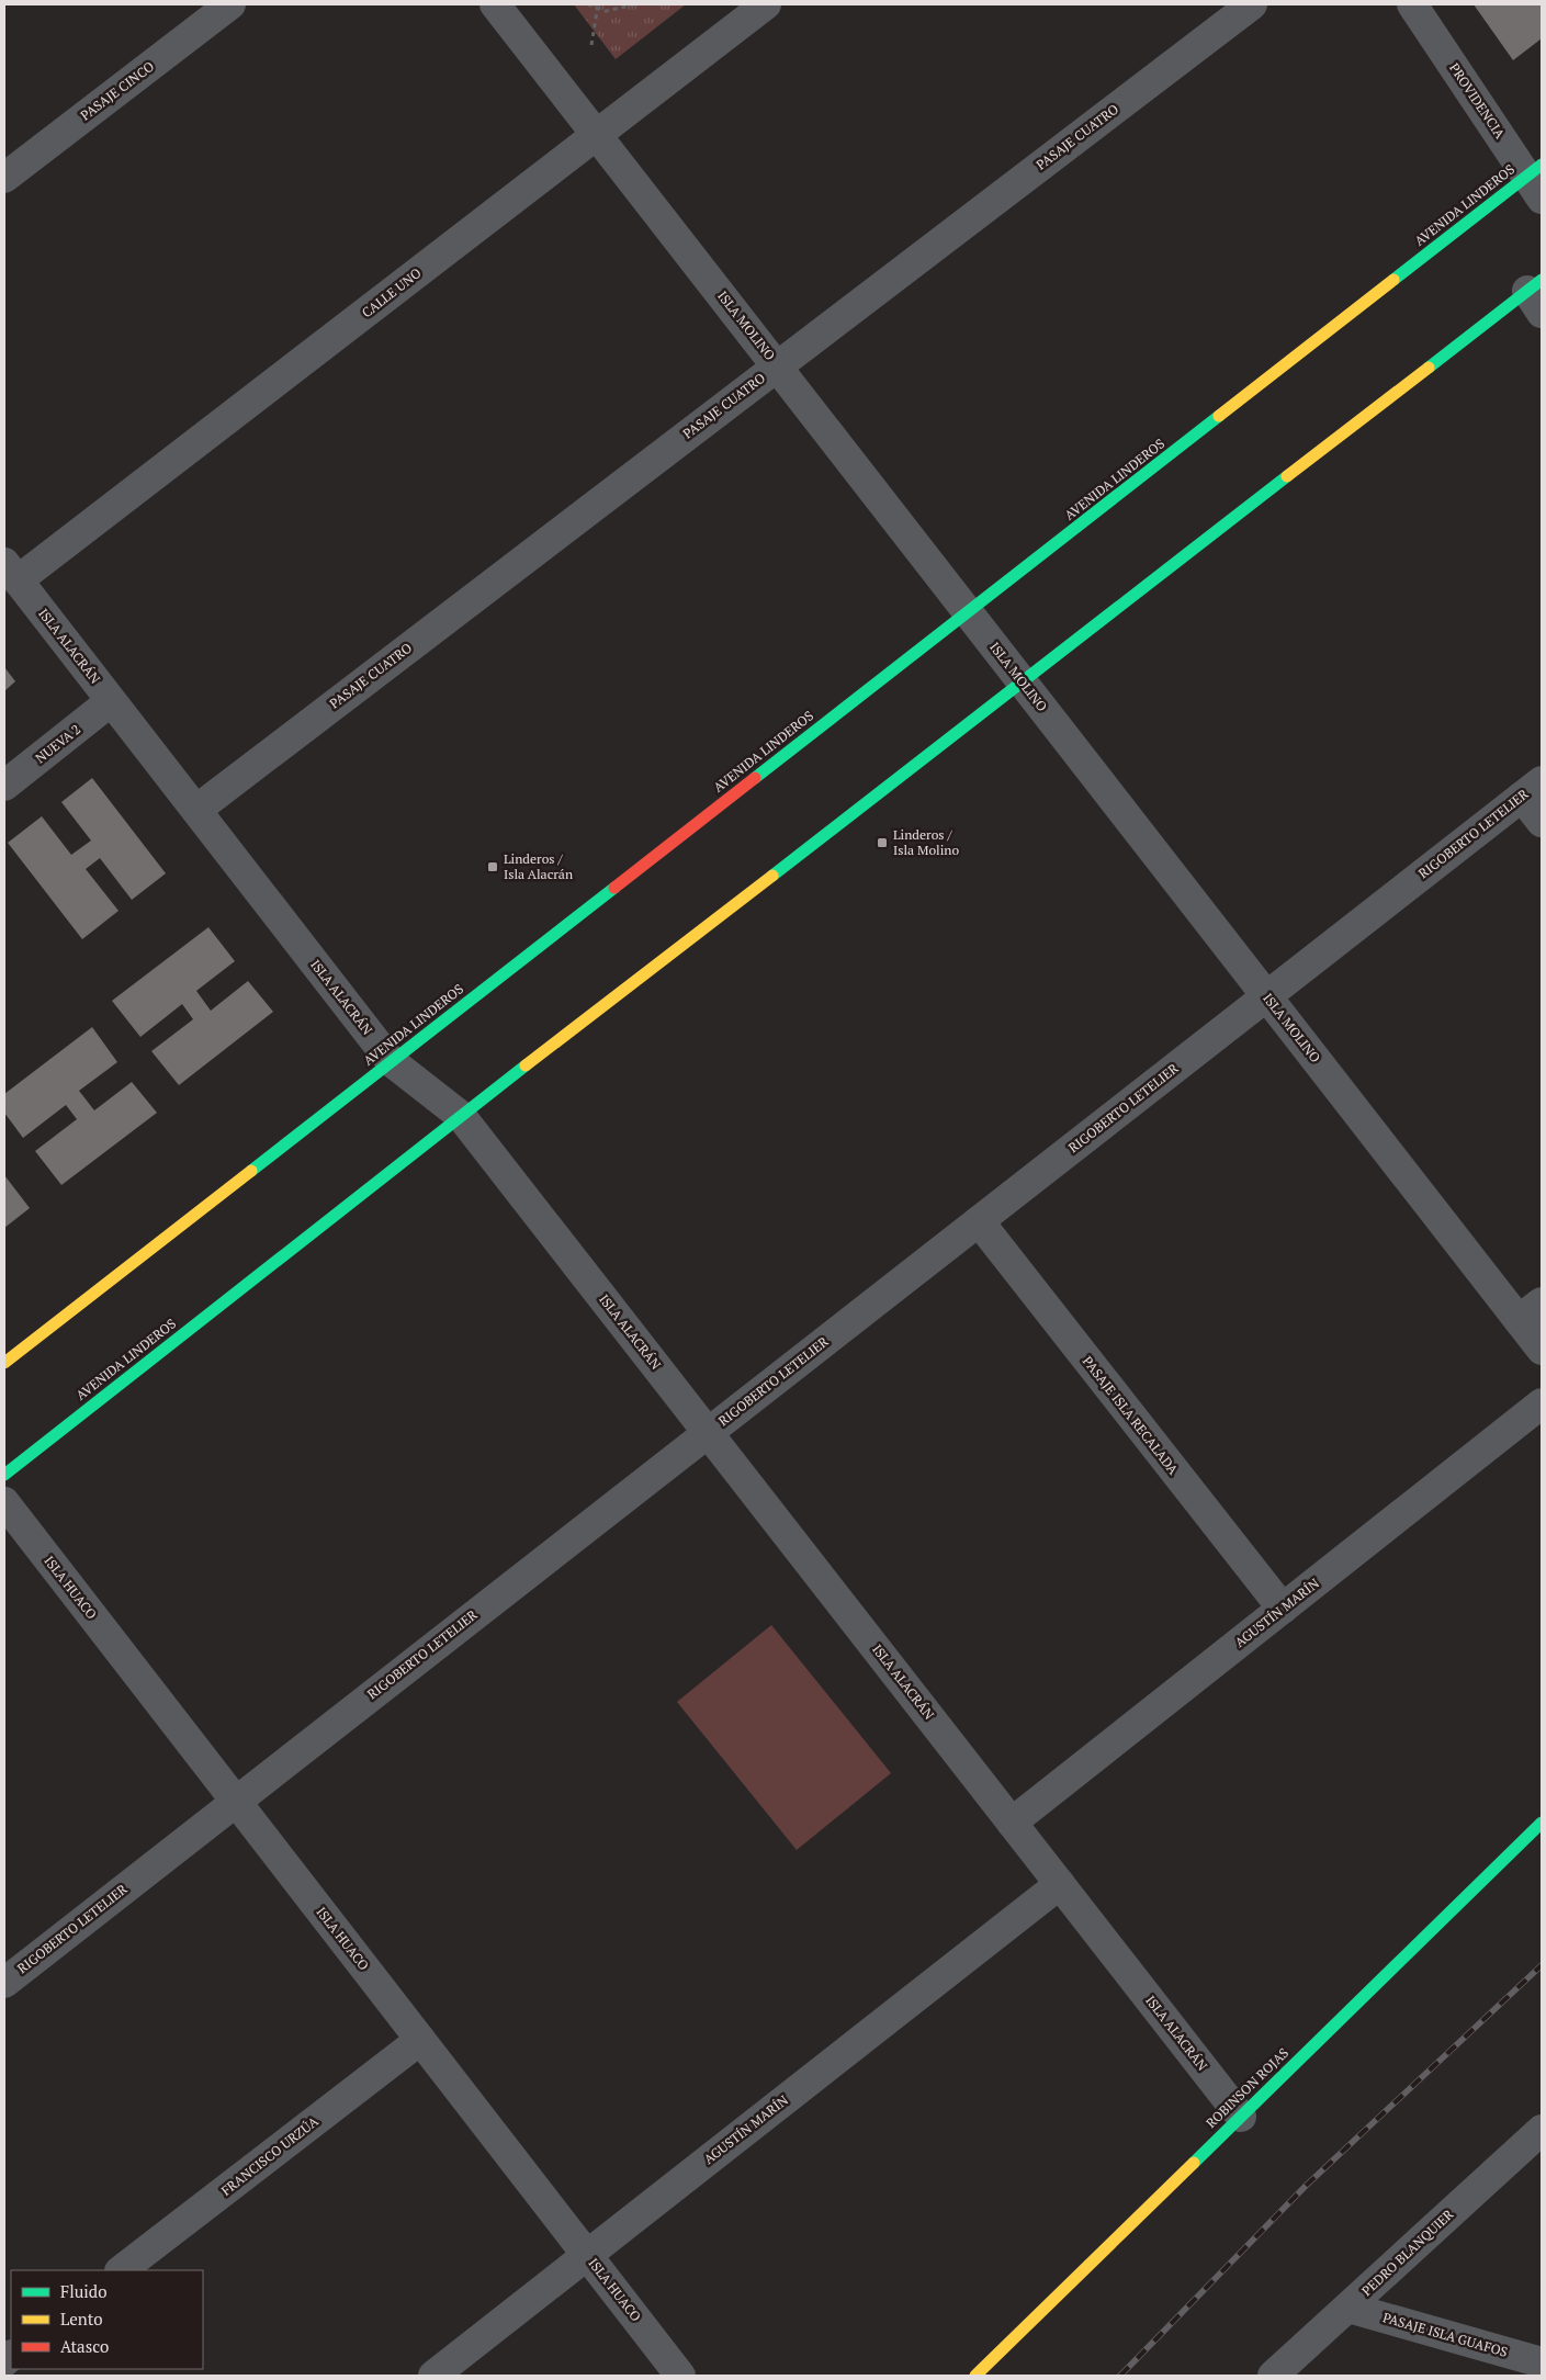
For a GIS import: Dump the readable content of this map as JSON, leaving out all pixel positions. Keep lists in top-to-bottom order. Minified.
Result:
{"streets":{"street":["PASAJE CINCO","PROVIDENCIA","PASAJE CUATRO","AVENIDA LINDEROS","CALLE UNO","ISLA MOLINO","ISLA ALACRÁN","NUEVA 2","RIGOBERTO LETELIER","PASAJE ISLA RECALADA","ISLA HUACO","AGUSTÍN MARÍN","ROBINSON ROJAS","FRANCISCO URZÚA","PEDRO BLANQUIER","PASAJE ISLA GUAFOS"]},"crossings":[["PROVIDENCIA","AVENIDA LINDEROS"],["PASAJE CUATRO","ISLA MOLINO"],["PASAJE CUATRO","ISLA ALACRÁN"],["AVENIDA LINDEROS","ISLA MOLINO"],["AVENIDA LINDEROS","ISLA ALACRÁN"],["CALLE UNO","ISLA MOLINO"],["CALLE UNO","ISLA ALACRÁN"],["ISLA MOLINO","RIGOBERTO LETELIER"],["ISLA ALACRÁN","NUEVA 2"],["ISLA ALACRÁN","RIGOBERTO LETELIER"],["ISLA ALACRÁN","AGUSTÍN MARÍN"],["ISLA ALACRÁN","ROBINSON ROJAS"],["RIGOBERTO LETELIER","PASAJE ISLA RECALADA"],["RIGOBERTO LETELIER","ISLA HUACO"],["PASAJE ISLA RECALADA","AGUSTÍN MARÍN"],["ISLA HUACO","AGUSTÍN MARÍN"],["ISLA HUACO","FRANCISCO URZÚA"],["PEDRO BLANQUIER","PASAJE ISLA GUAFOS"]],"places":{"transit":["Linderos / Isla Molino","Linderos / Isla Alacrán"]},"legend":["Fluido","Lento","Atasco"]}
